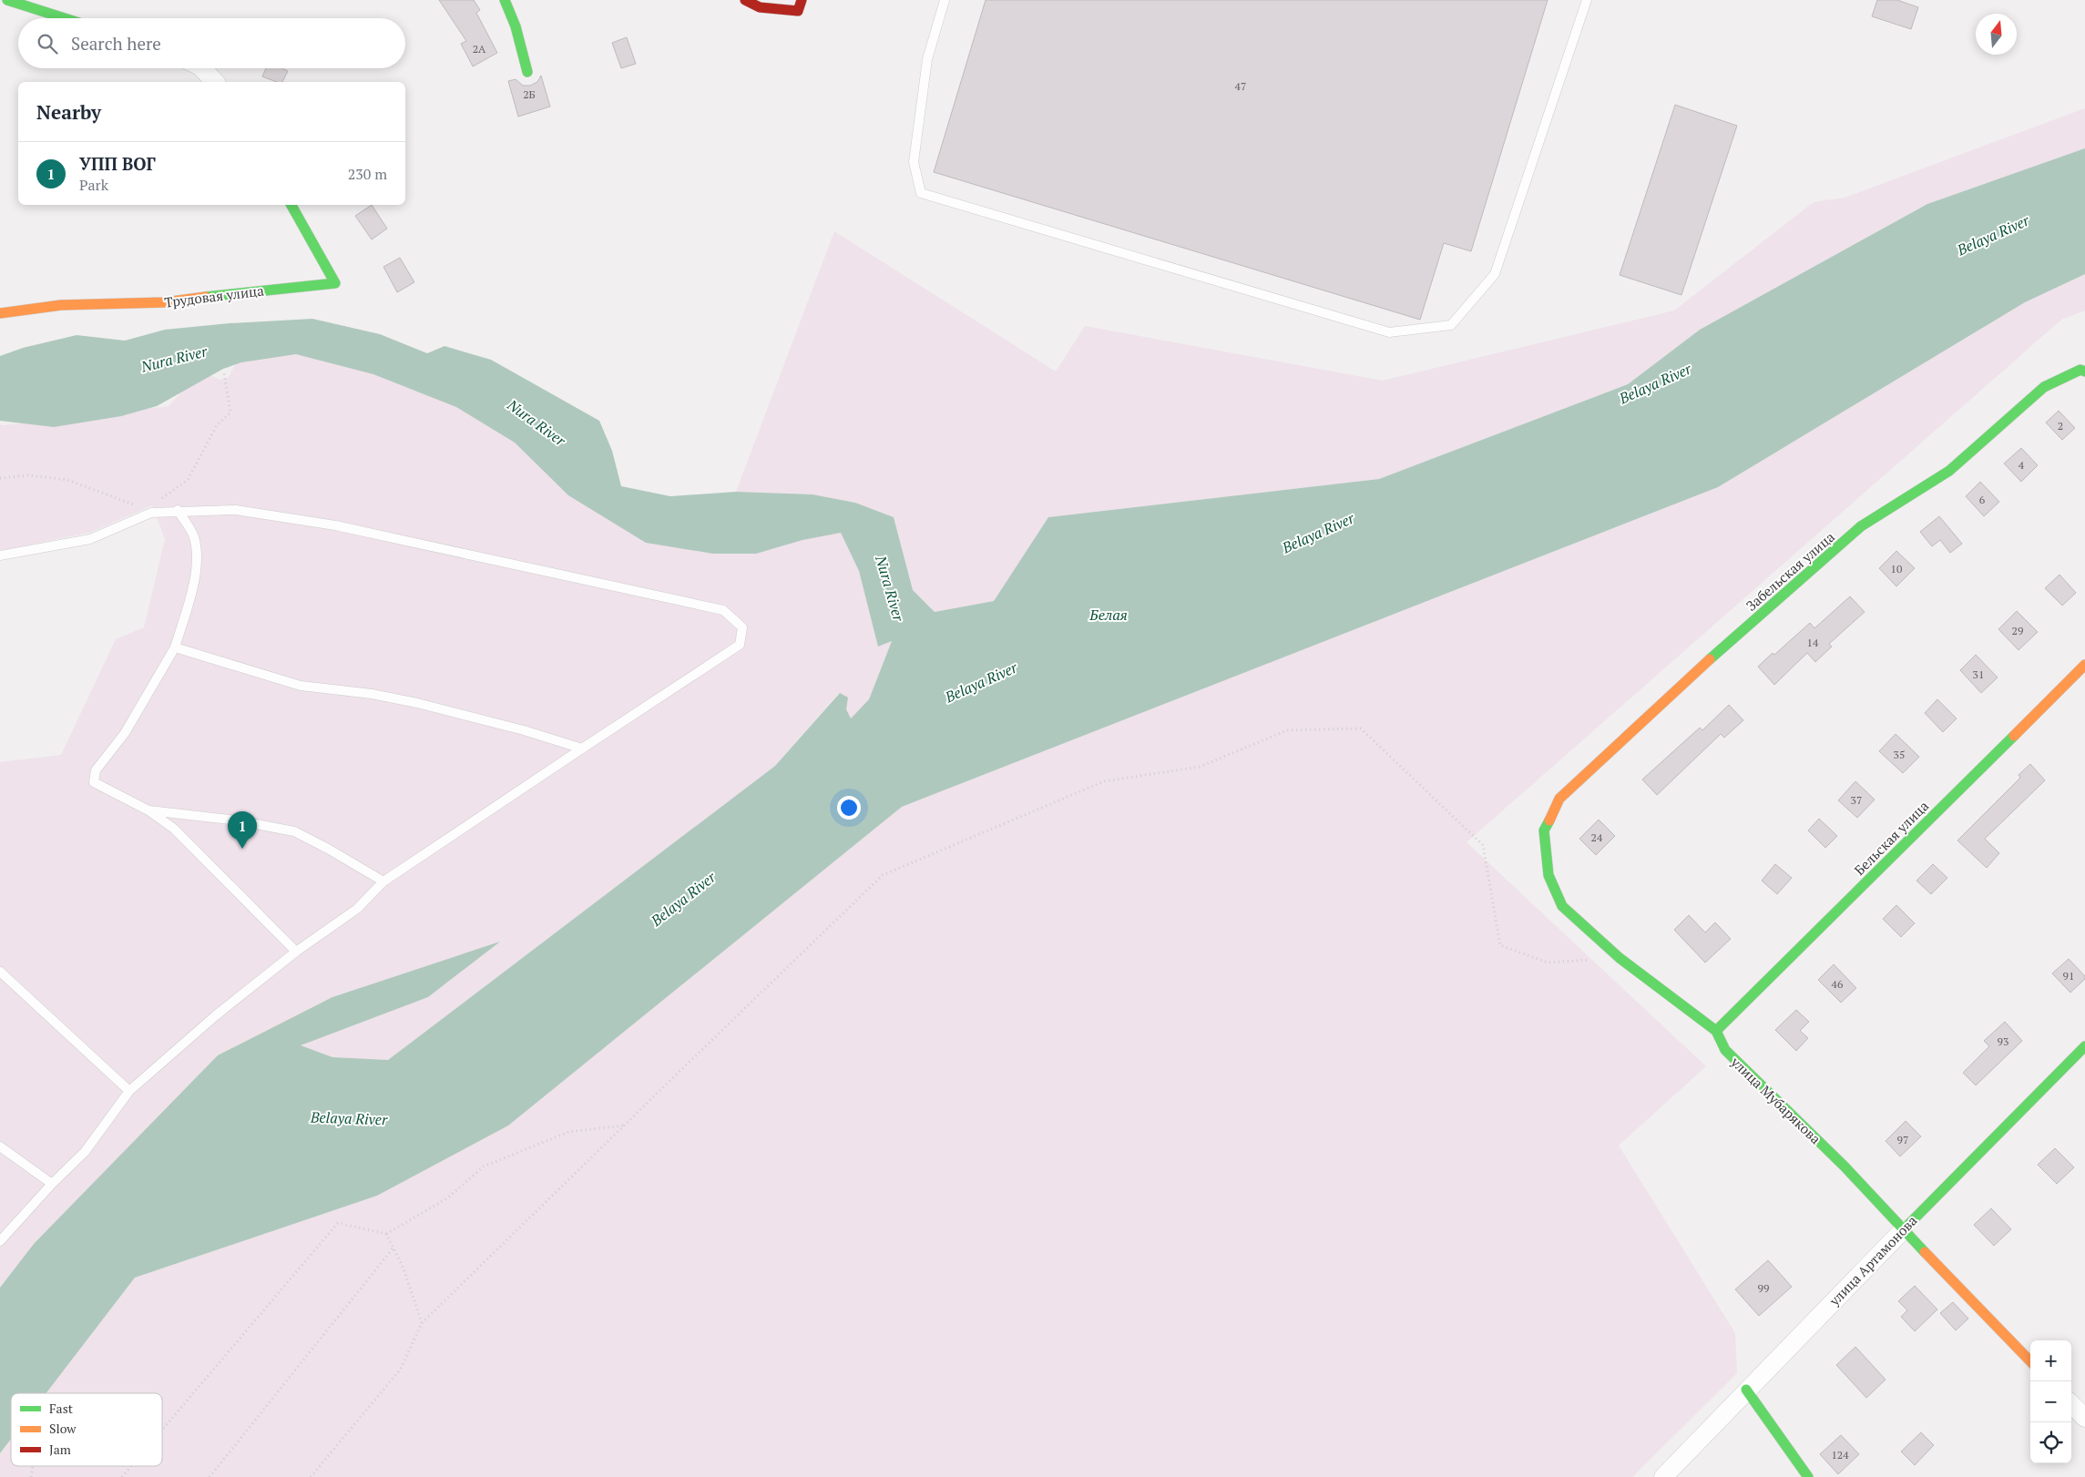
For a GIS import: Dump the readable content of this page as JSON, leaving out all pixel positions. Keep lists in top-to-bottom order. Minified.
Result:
{"streets":{"street":["Трудовая улица","Забельская улица","Бельская улица","улица Мубарякова","улица Артамонова"]},"crossings":[["Забельская улица","улица Мубарякова"],["Бельская улица","улица Мубарякова"],["улица Мубарякова","улица Артамонова"]],"water":["Belaya River","Nura River","Белая"],"house_numbers":["2А","47","2Б","2","4","6","10","29","14","31","35","37","24","91","46","93","97","99","124"],"legend":["Fast","Slow","Jam"],"north":"top","page":{"search":"Search here","heading":"Nearby","list":[{"mark":"1","name":"УПП ВОГ","note":"Park","value":"230 m"}],"pins":"1","map_buttons":["+","−"]}}
